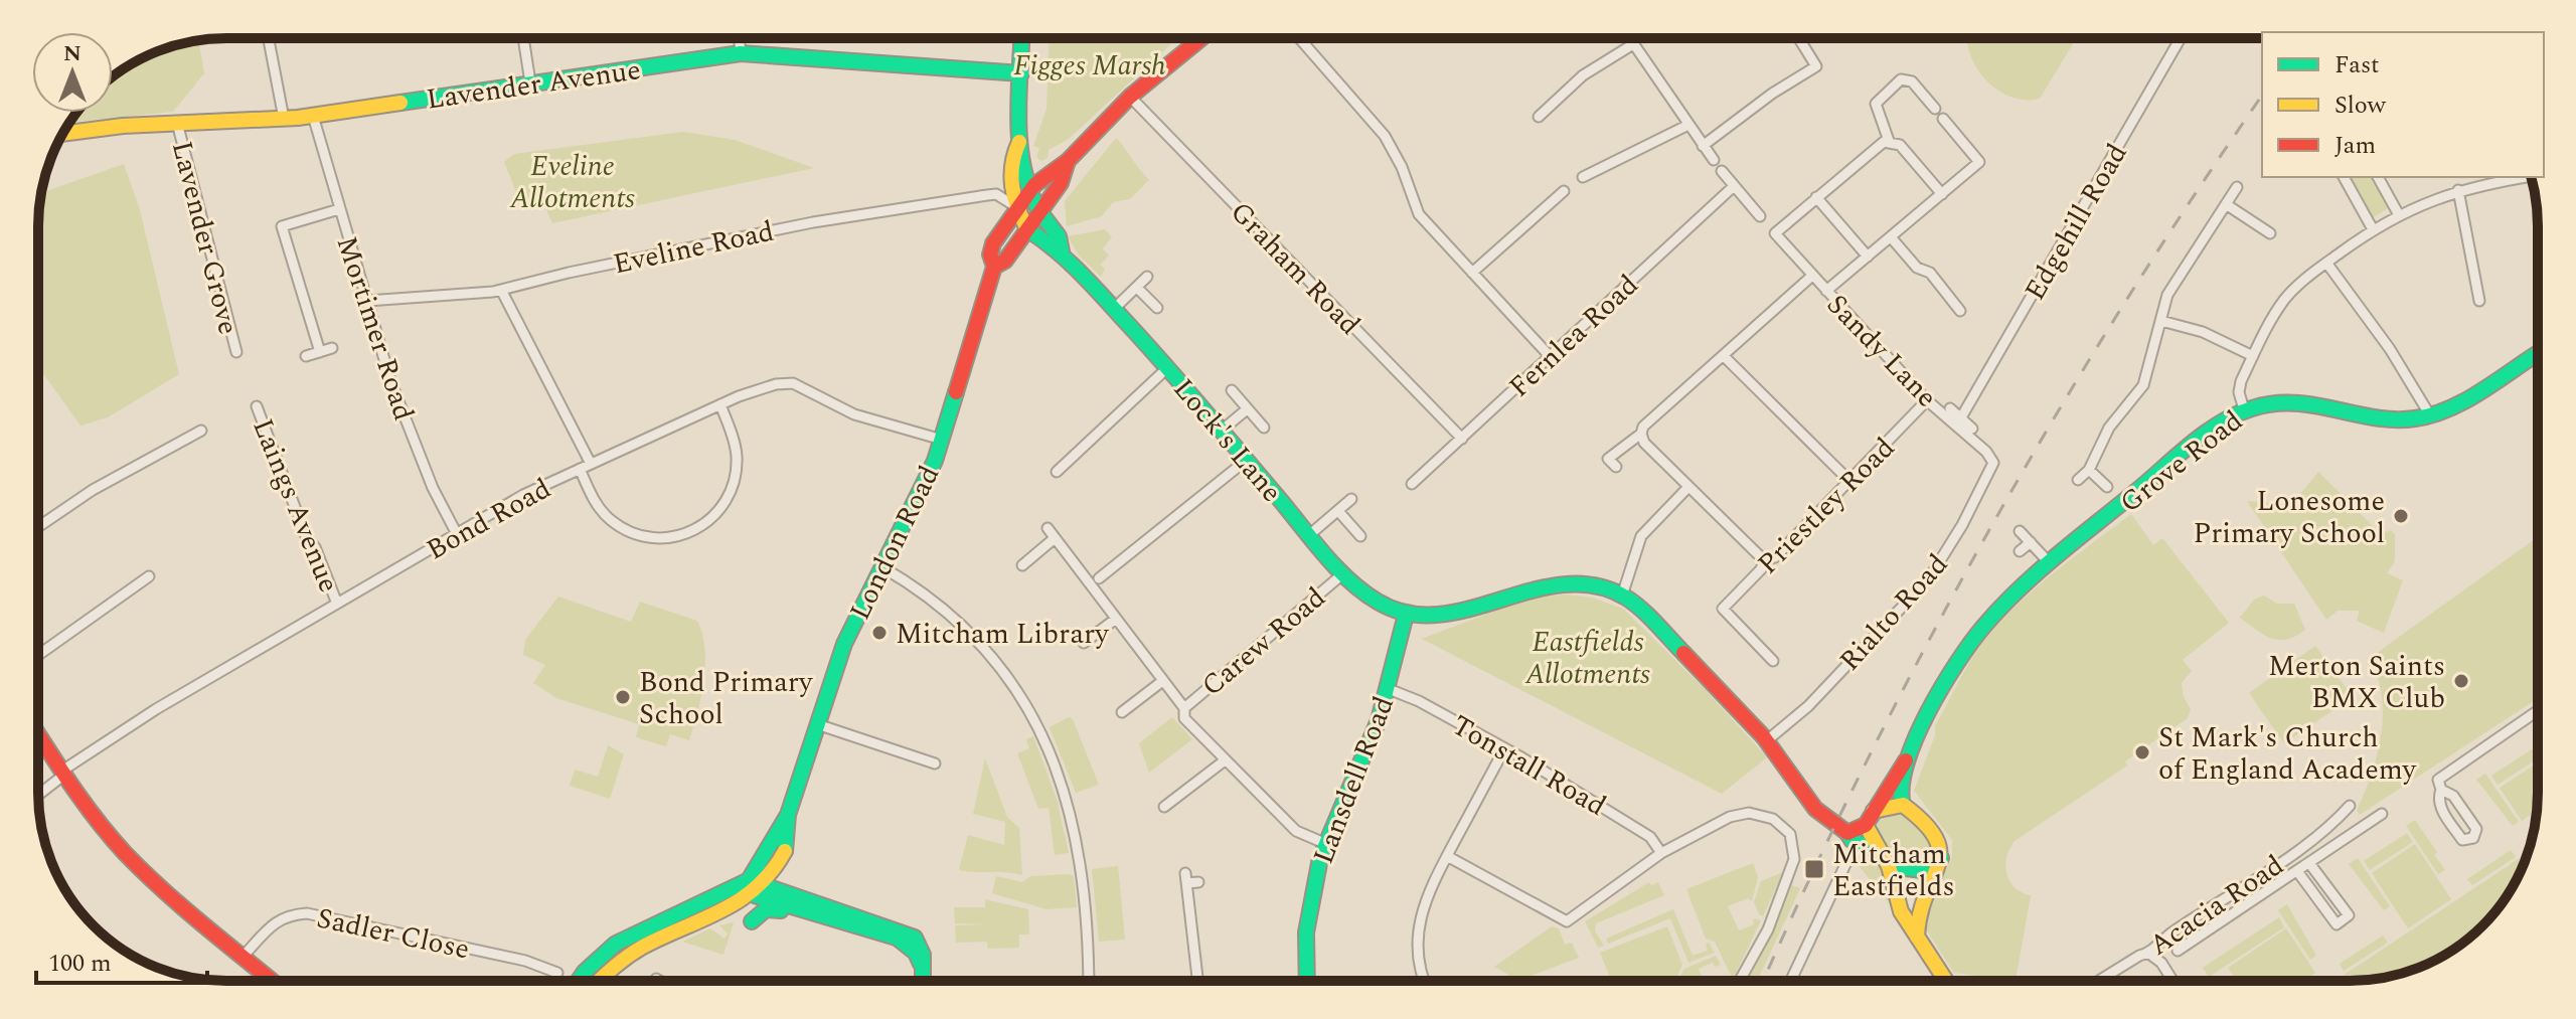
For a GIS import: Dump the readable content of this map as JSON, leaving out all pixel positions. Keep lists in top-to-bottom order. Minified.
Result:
{"streets":{"street":["Lavender Avenue","Edgehill Road","Lavender Grove","Eveline Road","Graham Road","Mortimer Road","Fernlea Road","Sandy Lane","Lock's Lane","Grove Road","Laings Avenue","Priestley Road","Bond Road","London Road","Rialto Road","Carew Road","Tonstall Road","Lansdell Road","Acacia Road","Sadler Close"]},"crossings":[["Lavender Avenue","Lavender Grove"],["Lavender Avenue","Mortimer Road"],["Eveline Road","Mortimer Road"],["Eveline Road","London Road"],["Graham Road","Fernlea Road"],["Mortimer Road","Bond Road"],["Sandy Lane","Priestley Road"],["Sandy Lane","Rialto Road"],["Lock's Lane","London Road"],["Lock's Lane","Carew Road"],["Lock's Lane","Lansdell Road"],["Laings Avenue","Bond Road"],["Bond Road","London Road"],["Tonstall Road","Lansdell Road"]],"parks":["Figges Marsh","Eveline Allotments","Eastfields Allotments"],"places":{"other":["Lonesome Primary School","Mitcham Library","Merton Saints BMX Club","Bond Primary School","St Mark's Church of England Academy"],"transit":["Mitcham Eastfields"]},"legend":["Fast","Slow","Jam"],"scale_bar":"100 m","north":"top"}
